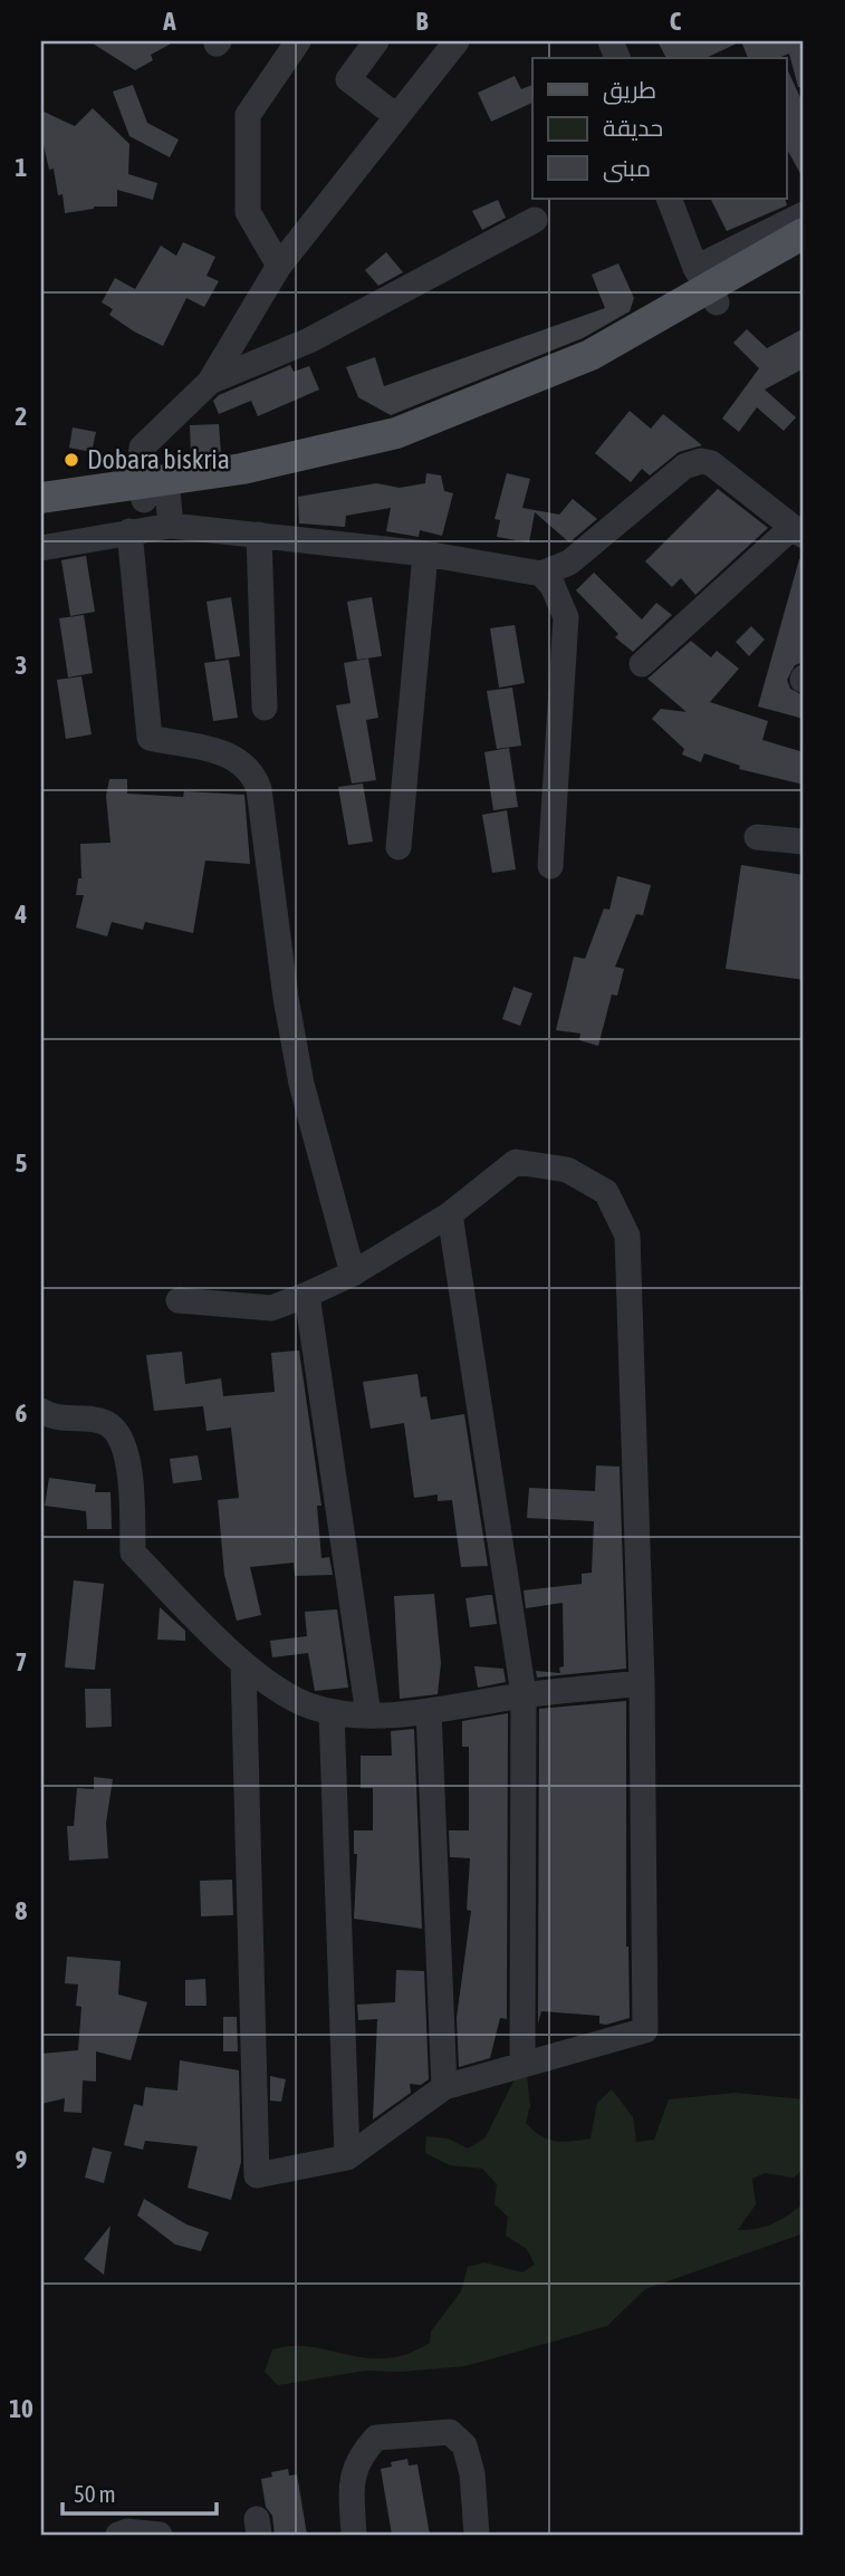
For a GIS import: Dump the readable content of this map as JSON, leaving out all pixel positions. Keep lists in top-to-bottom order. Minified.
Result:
{"places":["Dobara biskria"],"legend":["طريق","حديقة","مبنى"],"scale_bar":"50 m","grid":{"columns":["A","B","C"],"rows":["1","2","3","4","5","6","7","8","9","10"]}}
